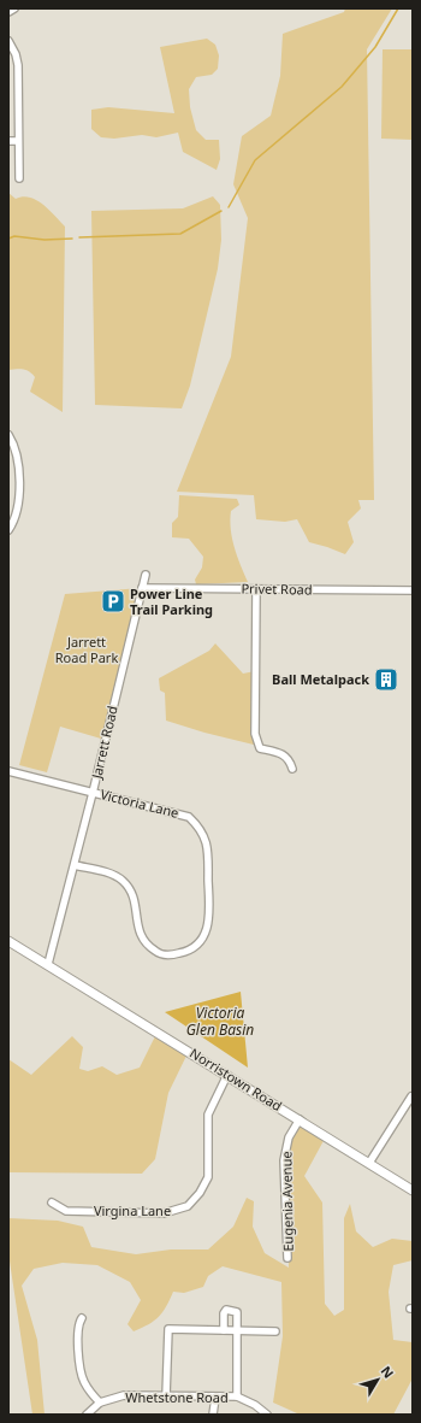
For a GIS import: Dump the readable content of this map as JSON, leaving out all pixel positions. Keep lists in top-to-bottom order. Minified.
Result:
{"streets":{"main road":["Norristown Road"],"street":["Privet Road","Jarrett Road","Victoria Lane","Eugenia Avenue","Virgina Lane","Whetstone Road"]},"crossings":[["Privet Road","Jarrett Road"],["Jarrett Road","Victoria Lane"],["Jarrett Road","Norristown Road"],["Norristown Road","Eugenia Avenue"],["Norristown Road","Virgina Lane"]],"water":["Victoria Glen Basin"],"parks":["Jarrett Road Park"],"places":{"parking":["Power Line Trail Parking"],"building":["Ball Metalpack"]},"north":"top right"}
